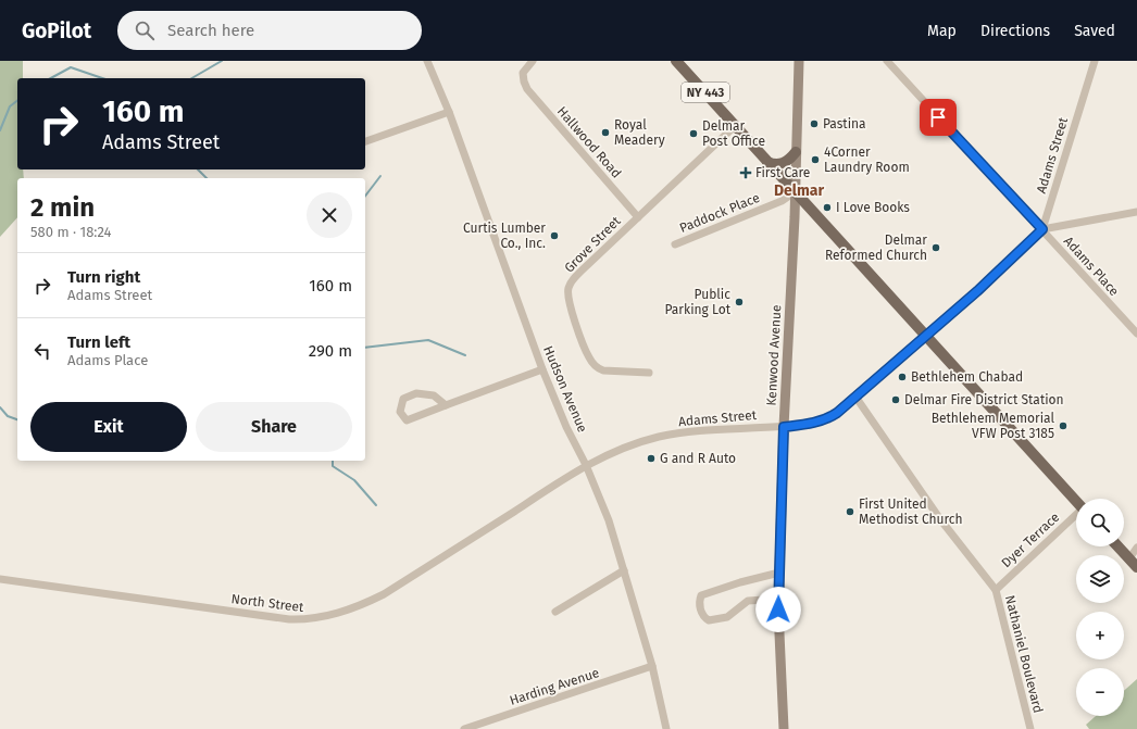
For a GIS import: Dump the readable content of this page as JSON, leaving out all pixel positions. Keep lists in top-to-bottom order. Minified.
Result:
{"streets":{"main road":["NY 443","Kenwood Avenue"],"street":["Hallwood Road","Adams Street","Paddock Place","Grove Street","Adams Place","Hudson Avenue","Dyer Terrace","North Street","Nathaniel Boulevard","Harding Avenue"]},"crossings":[["NY 443","Adams Street"],["NY 443","Paddock Place"],["NY 443","Grove Street"],["NY 443","Kenwood Avenue"],["Hallwood Road","Grove Street"],["Adams Street","Adams Place"],["Adams Street","Kenwood Avenue"],["Adams Street","North Street"],["Adams Street","Nathaniel Boulevard"],["Paddock Place","Kenwood Avenue"],["Hudson Avenue","North Street"],["Hudson Avenue","Harding Avenue"],["Dyer Terrace","Nathaniel Boulevard"]],"districts":["Delmar"],"places":{"other":["Pastina","Royal Meadery","Delmar Post Office","4Corner Laundry Room","I Love Books","Curtis Lumber Co., Inc.","Delmar Reformed Church","Public Parking Lot","Bethlehem Chabad","Delmar Fire District Station","Bethlehem Memorial VFW Post 3185","G and R Auto","First United Methodist Church"],"health":["First Care"]},"page":{"header":"GoPilot","search":"Search here","nav":["Map","Directions","Saved"],"turn":["160 m","Adams Street"],"heading":["2 min","580 m · 18:24"],"list":[{"name":"Turn right","note":"Adams Street","value":"160 m"},{"name":"Turn left","note":"Adams Place","value":"290 m"}],"buttons":["Exit","Share"],"map_buttons":["+","−"]}}
